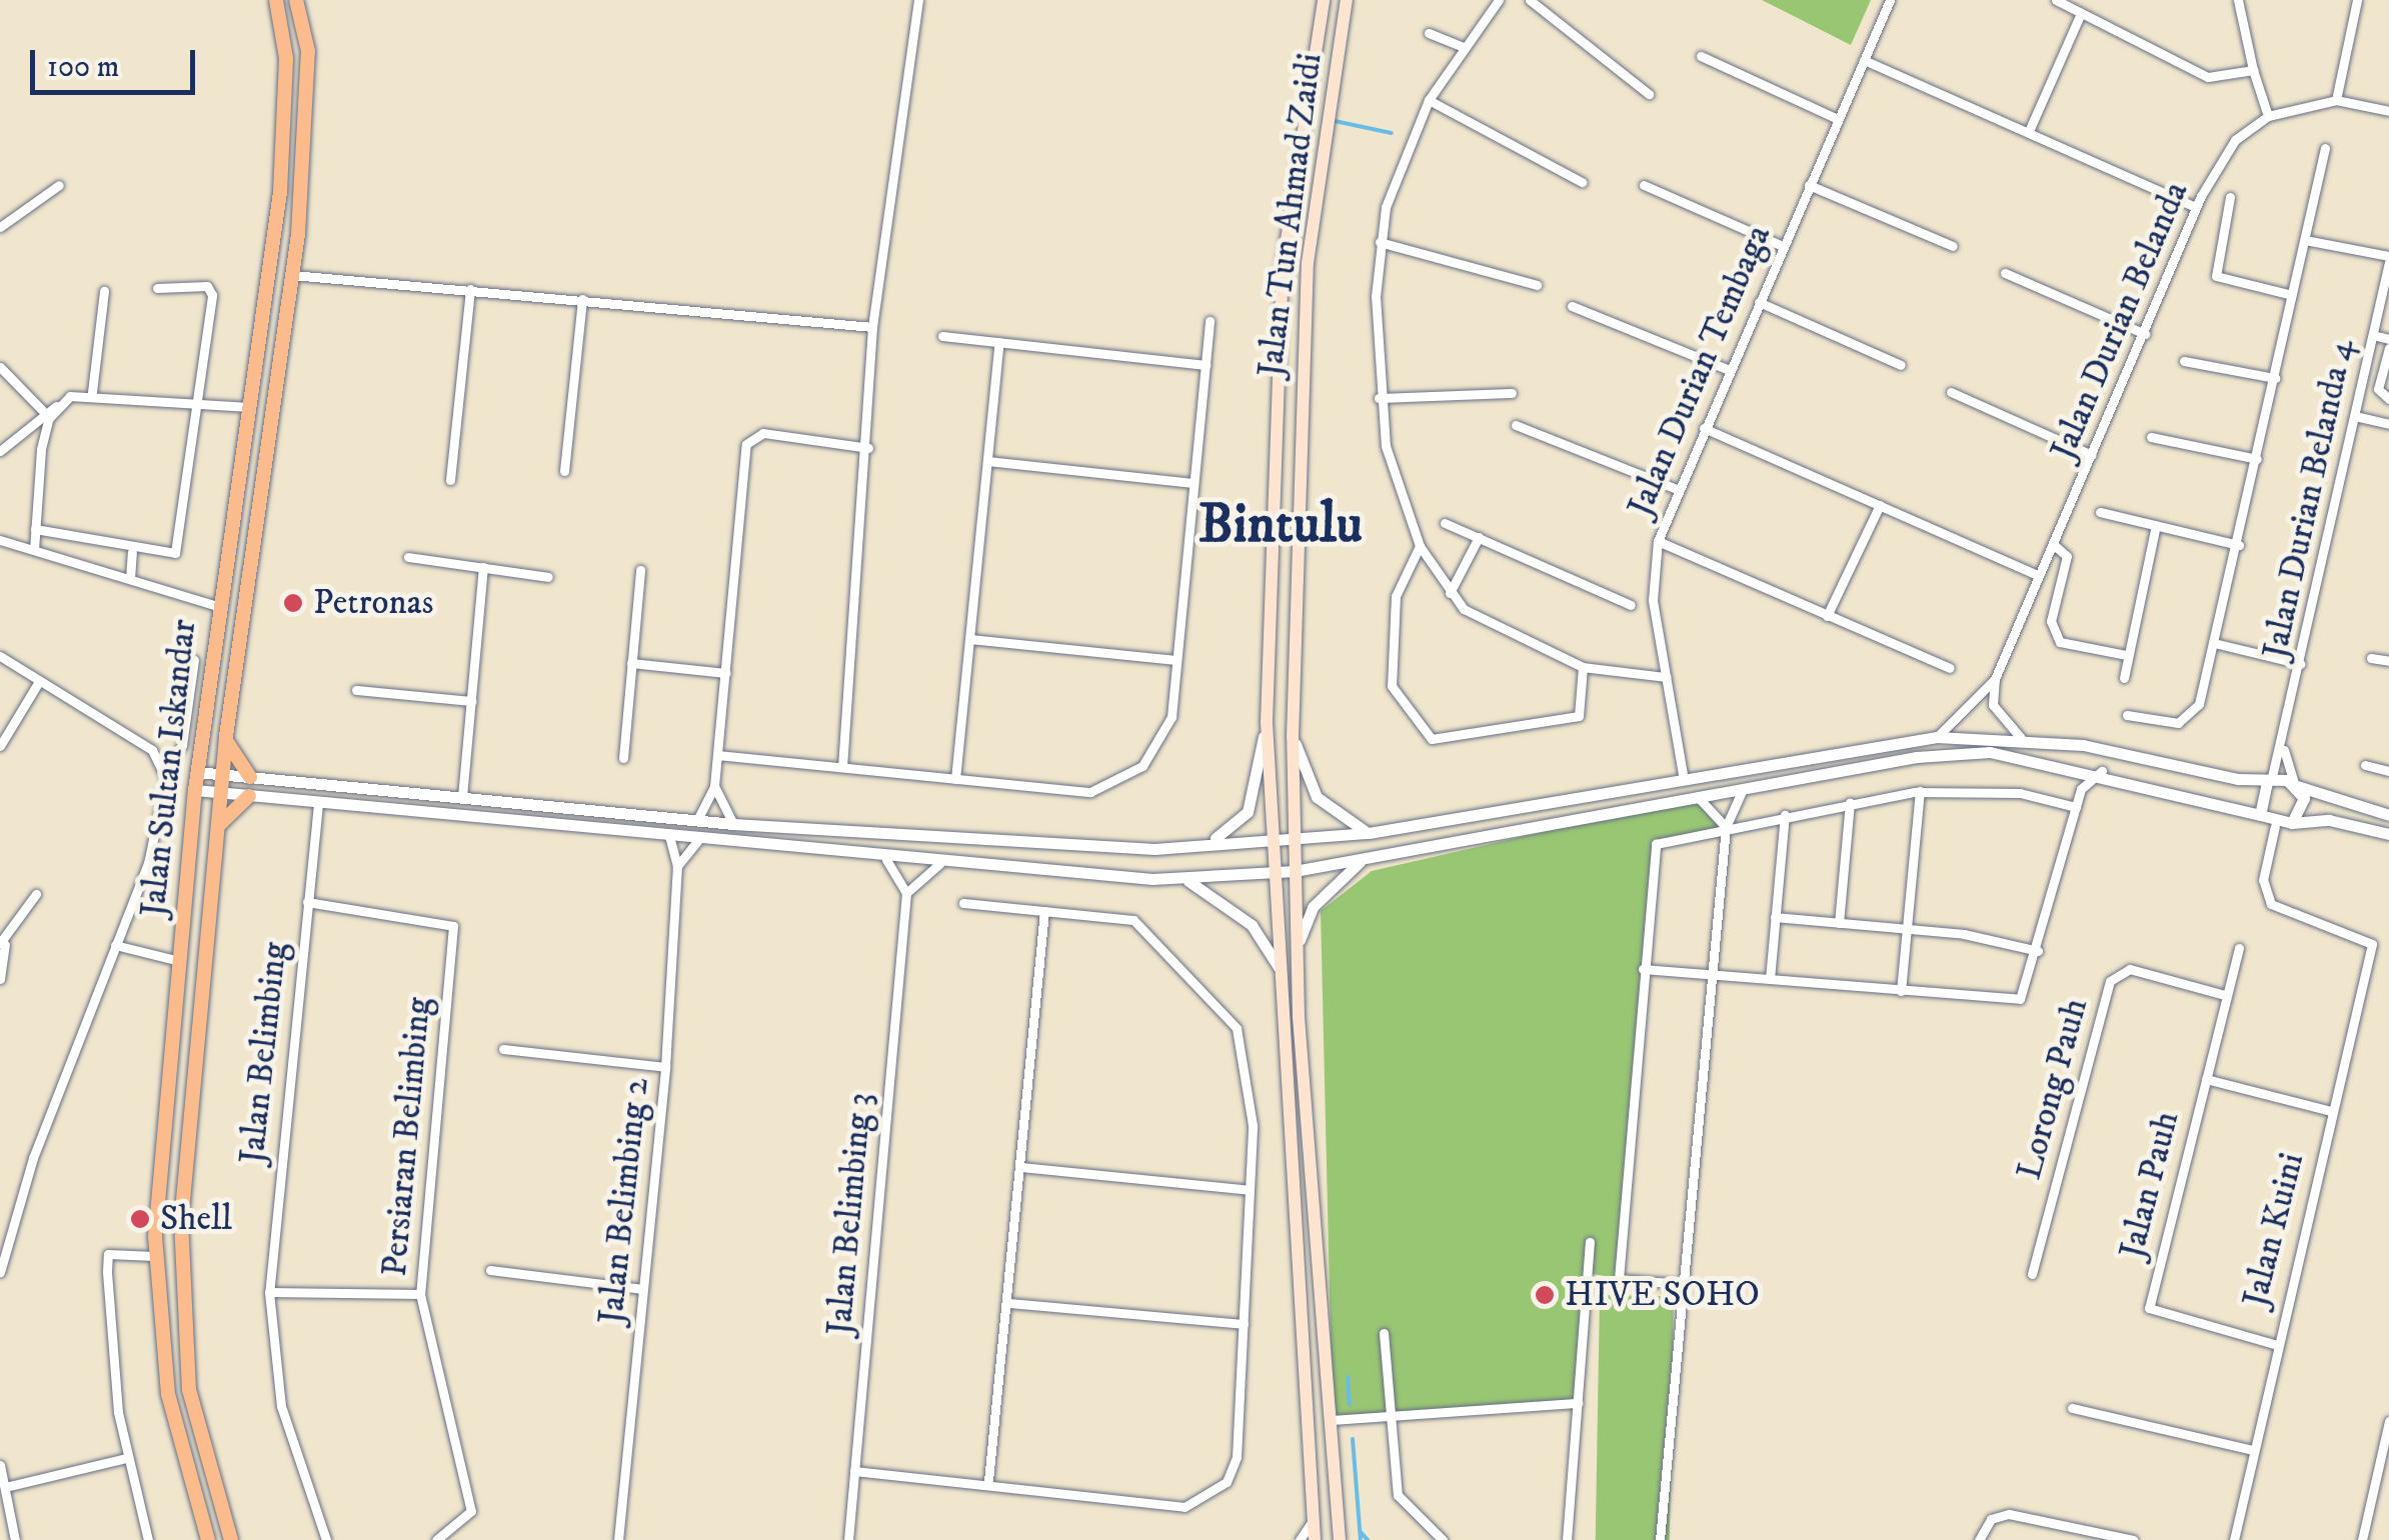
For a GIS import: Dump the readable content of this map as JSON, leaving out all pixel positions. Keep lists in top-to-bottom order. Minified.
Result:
{"streets":{"main road":["Jalan Tun Ahmad Zaidi","Jalan Sultan Iskandar"],"street":["Jalan Durian Belanda","Jalan Durian Tembaga","Jalan Durian Belanda 4","Jalan Belimbing","Lorong Pauh","Persiaran Belimbing","Jalan Pauh","Jalan Belimbing 2","Jalan Belimbing 3","Jalan Kuini"]},"crossings":[["Jalan Durian Belanda 4","Jalan Kuini"],["Jalan Belimbing","Persiaran Belimbing"],["Lorong Pauh","Jalan Pauh"],["Jalan Pauh","Jalan Kuini"]],"districts":["Bintulu"],"places":["Petronas","Shell","HIVE SOHO"],"scale_bar":"100 m"}
